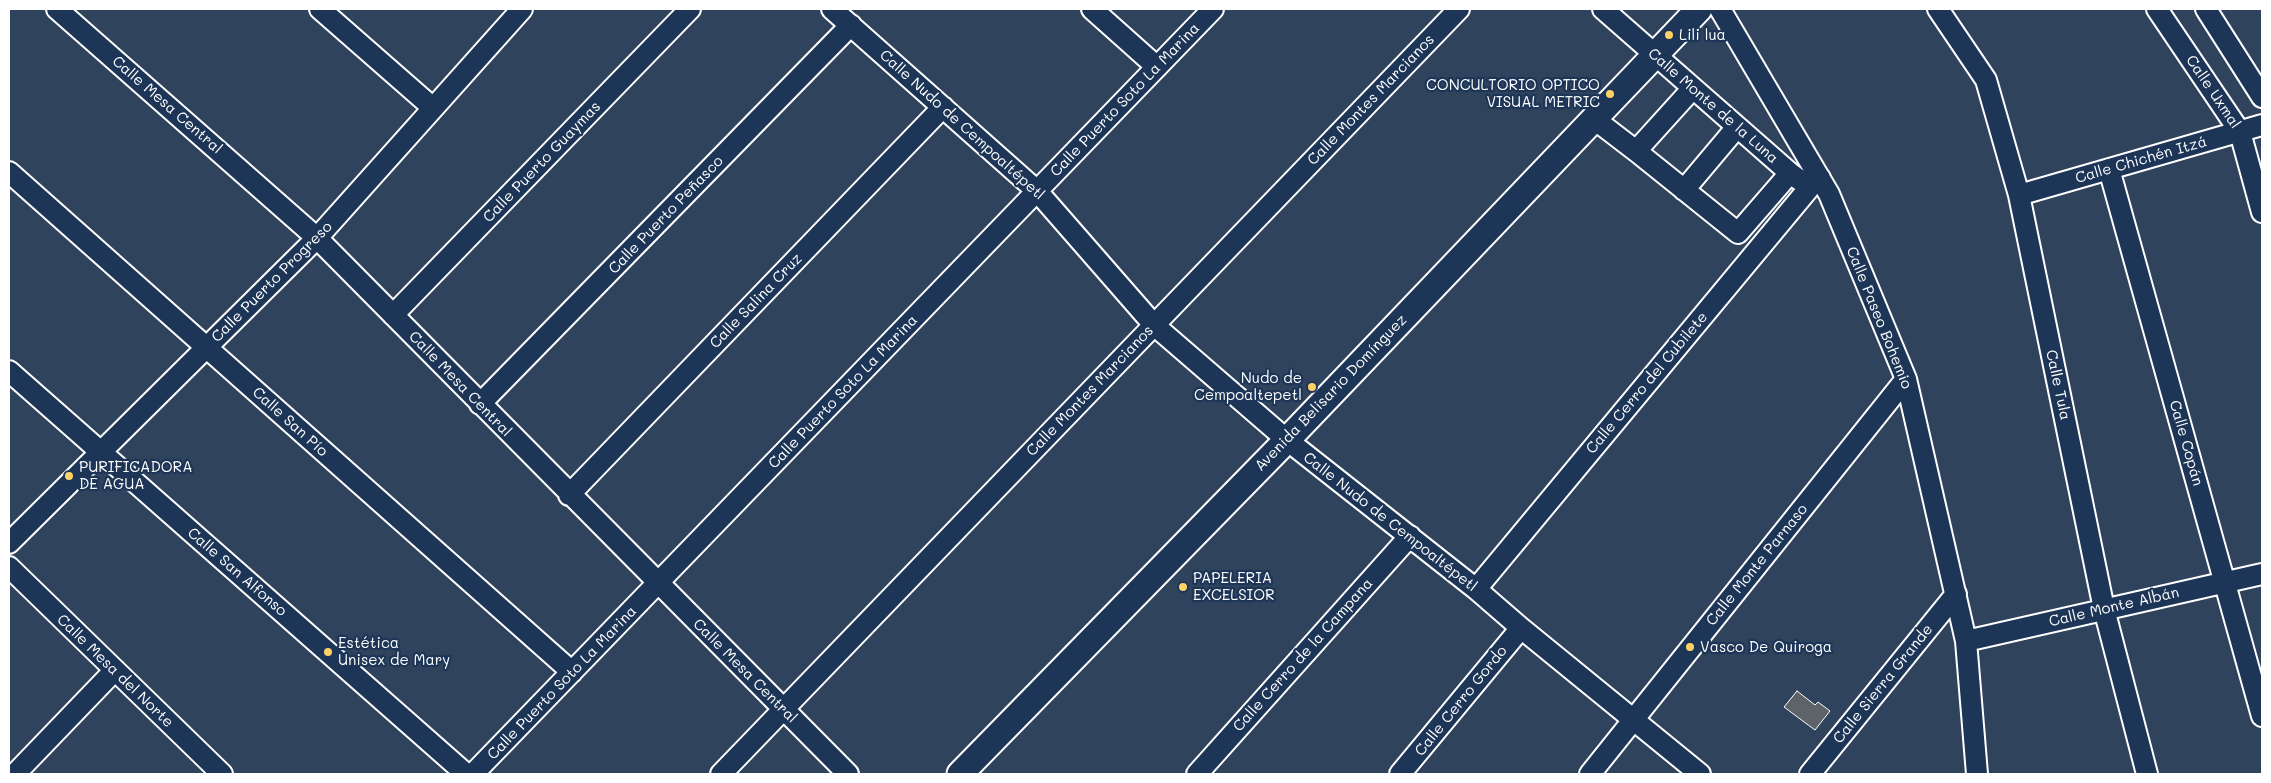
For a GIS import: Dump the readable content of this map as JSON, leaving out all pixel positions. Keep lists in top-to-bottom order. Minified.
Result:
{"streets":{"main road":["Avenida Belisario Domínguez"],"street":["Calle Uxmal","Calle Puerto Soto La Marina","Calle Montes Marcianos","Calle Mesa Central","Calle Monte de la Luna","Calle Nudo de Cempoaltépetl","Calle Chichén Itzá","Calle Puerto Guaymas","Calle Puerto Peñasco","Calle Puerto Progreso","Calle Salina Cruz","Calle Paseo Bohemio","Calle Cerro del Cubilete","Calle Tula","Calle San Pío","Calle Copán","Calle Monte Parnaso","Calle San Alfonso","Calle Monte Albán","Calle Cerro de la Campana","Calle Mesa del Norte","Calle Sierra Grande","Calle Cerro Gordo"]},"crossings":[["Calle Uxmal","Calle Chichén Itzá"],["Calle Puerto Soto La Marina","Calle Mesa Central"],["Calle Puerto Soto La Marina","Calle Nudo de Cempoaltépetl"],["Calle Puerto Soto La Marina","Calle San Pío"],["Calle Montes Marcianos","Calle Mesa Central"],["Calle Montes Marcianos","Calle Nudo de Cempoaltépetl"],["Calle Mesa Central","Calle Puerto Guaymas"],["Calle Mesa Central","Calle Puerto Peñasco"],["Calle Mesa Central","Calle Puerto Progreso"],["Calle Mesa Central","Calle Salina Cruz"],["Calle Monte de la Luna","Calle Paseo Bohemio"],["Calle Monte de la Luna","Calle Cerro del Cubilete"],["Calle Monte de la Luna","Avenida Belisario Domínguez"],["Calle Nudo de Cempoaltépetl","Calle Puerto Peñasco"],["Calle Nudo de Cempoaltépetl","Calle Salina Cruz"],["Calle Nudo de Cempoaltépetl","Calle Cerro del Cubilete"],["Calle Nudo de Cempoaltépetl","Avenida Belisario Domínguez"],["Calle Nudo de Cempoaltépetl","Calle Monte Parnaso"],["Calle Nudo de Cempoaltépetl","Calle Cerro de la Campana"],["Calle Nudo de Cempoaltépetl","Calle Cerro Gordo"],["Calle Chichén Itzá","Calle Tula"],["Calle Chichén Itzá","Calle Copán"],["Calle Puerto Progreso","Calle San Pío"],["Calle Puerto Progreso","Calle San Alfonso"],["Calle Paseo Bohemio","Calle Cerro del Cubilete"],["Calle Paseo Bohemio","Calle Monte Parnaso"],["Calle Paseo Bohemio","Calle Monte Albán"],["Calle Paseo Bohemio","Calle Sierra Grande"],["Calle Tula","Calle Monte Albán"],["Calle Copán","Calle Monte Albán"]],"places":["Lili lua","CONCULTORIO OPTICO VISUAL METRIC","Nudo de Cempoaltepetl","PURIFICADORA DE AGUA","PAPELERIA EXCELSIOR","Vasco De Quiroga","Estética Unisex de Mary"]}
